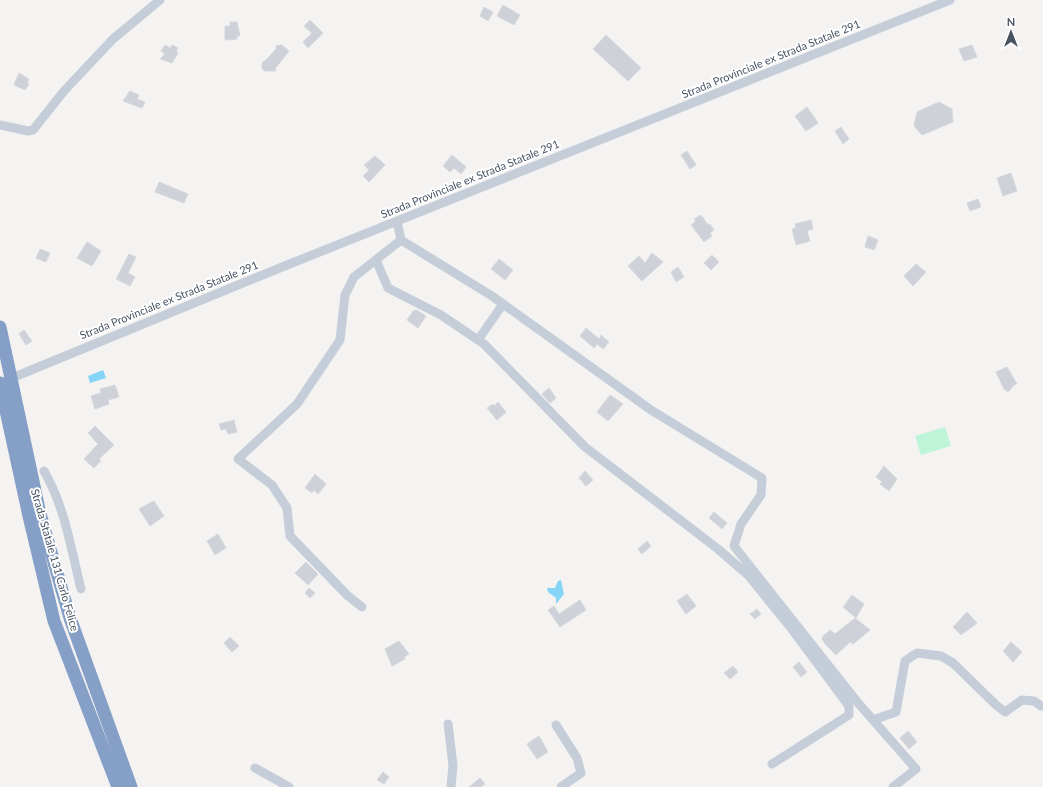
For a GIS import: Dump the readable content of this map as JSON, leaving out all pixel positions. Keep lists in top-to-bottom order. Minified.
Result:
{"streets":{"highway":["Strada Statale 131 Carlo Felice"],"street":["Strada Provinciale ex Strada Statale 291"]},"crossings":[["Strada Provinciale ex Strada Statale 291","Strada Statale 131 Carlo Felice"]],"north":"top"}
